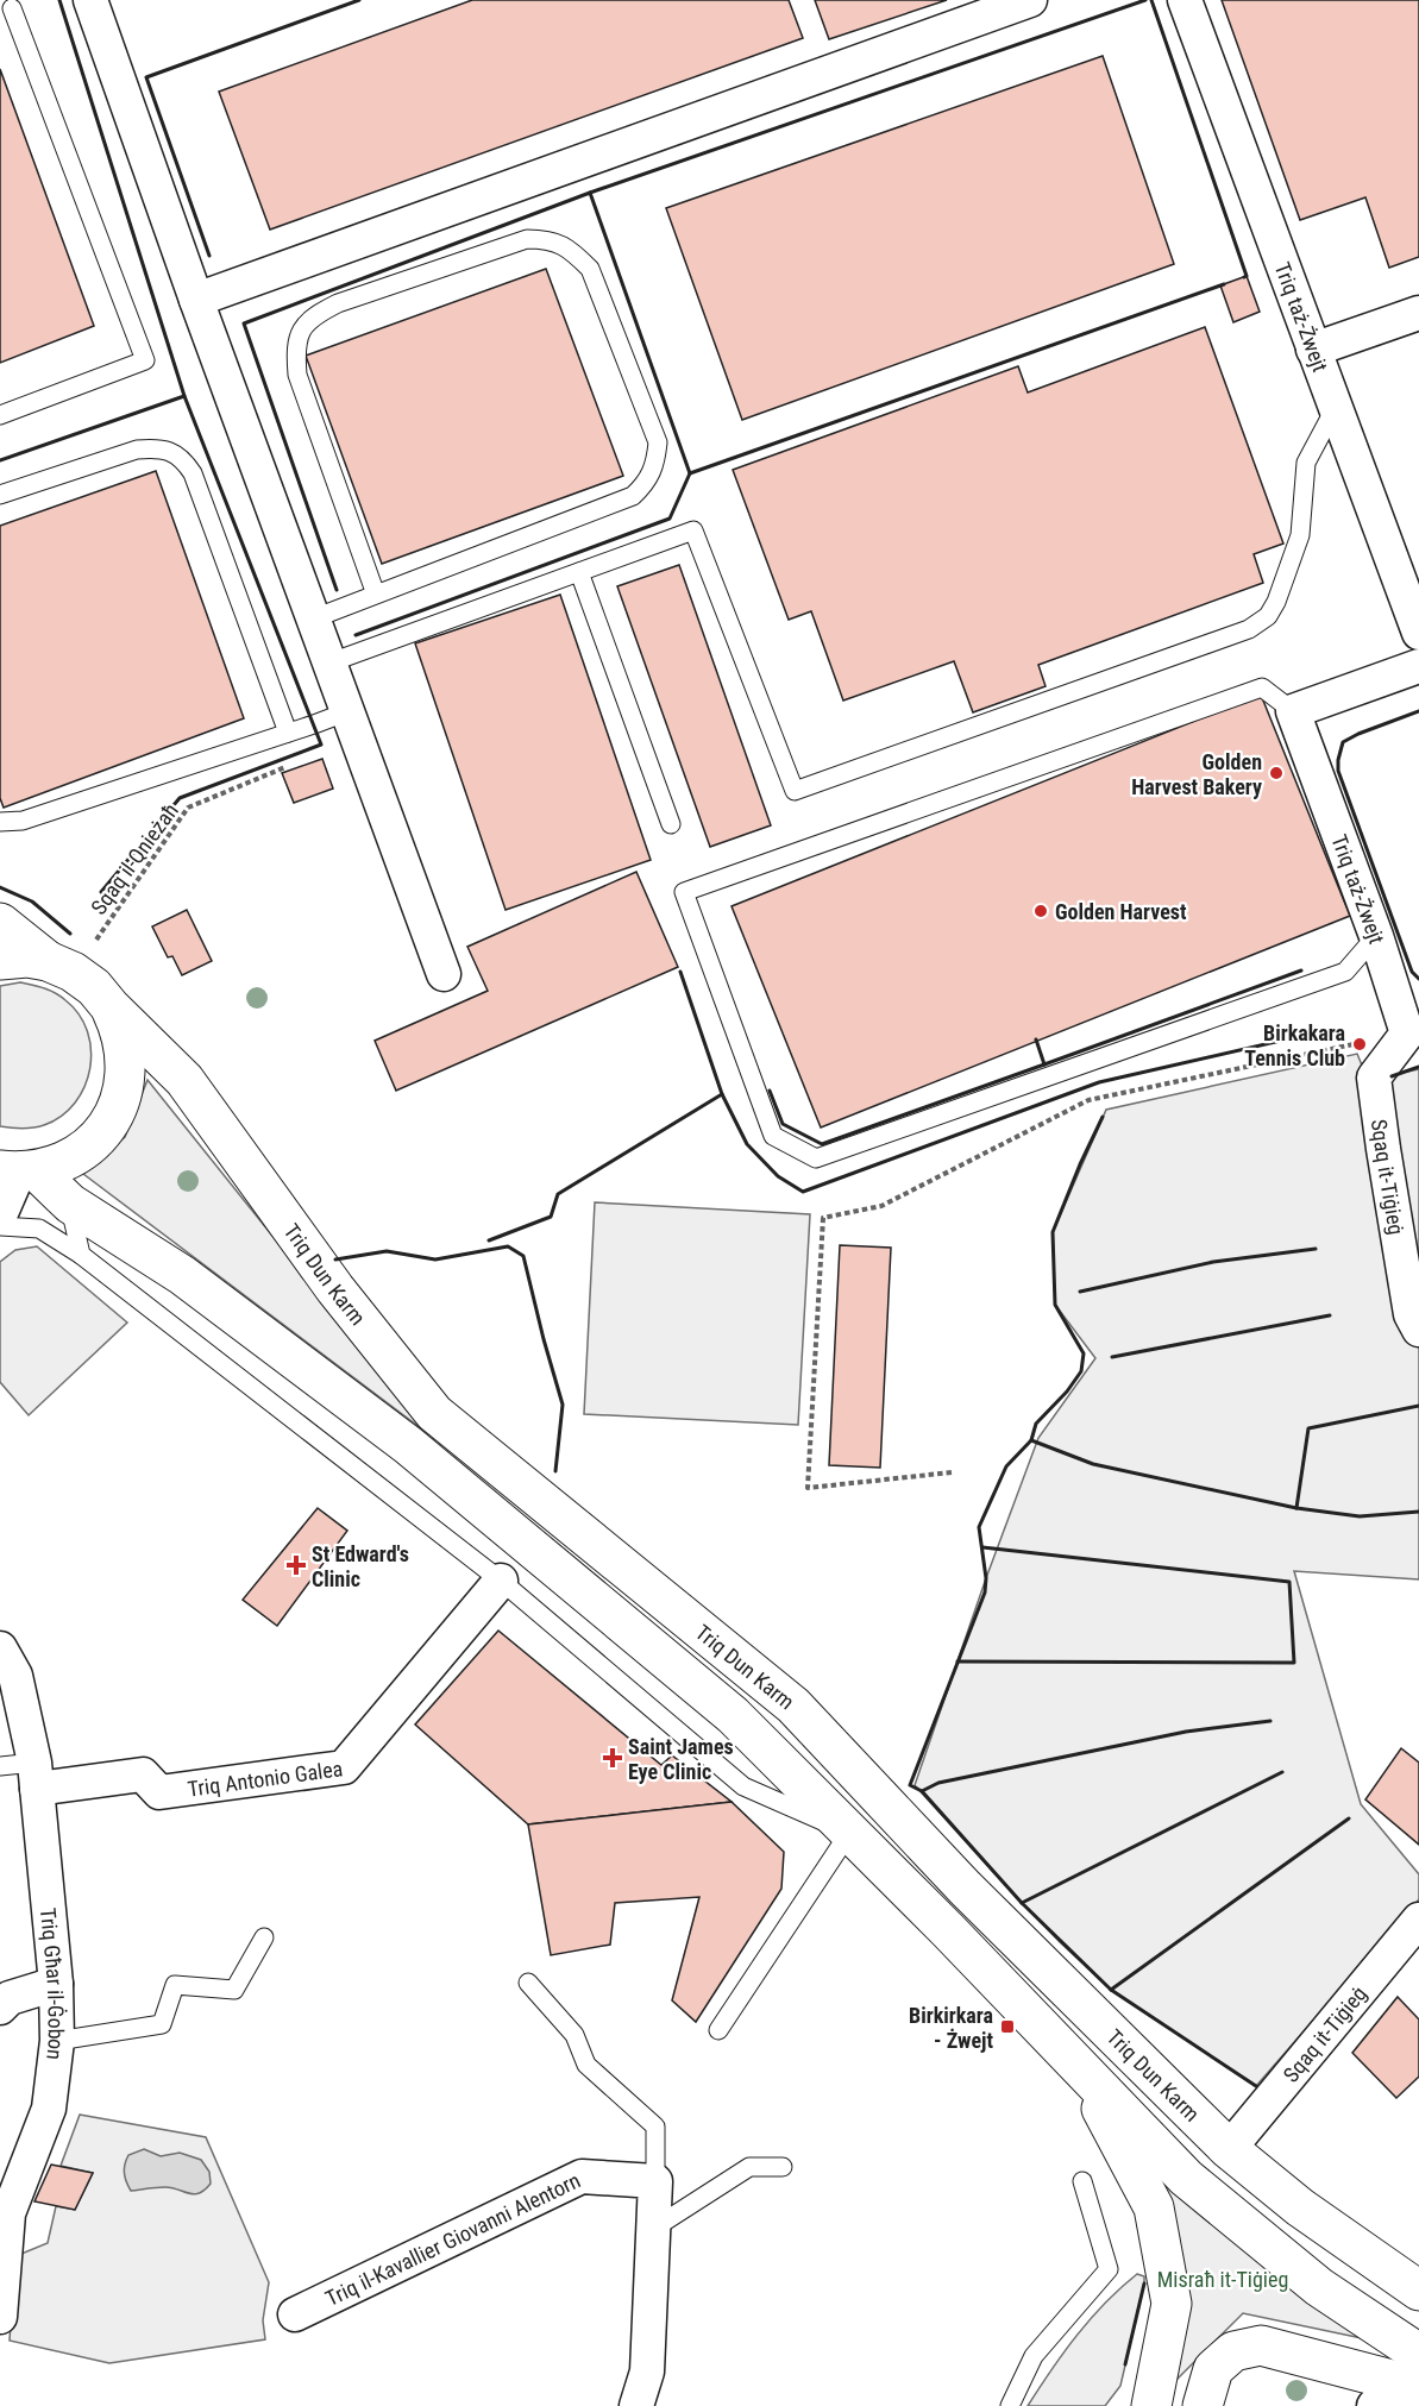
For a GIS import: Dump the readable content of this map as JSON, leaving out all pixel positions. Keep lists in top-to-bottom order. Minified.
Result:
{"streets":{"highway":["Triq Dun Karm"],"street":["Triq taż-Żwejt","Sqaq it-Tiġieġ","Triq Antonio Galea","Triq Għar il-Ġobon","Triq il-Kavallier Giovanni Alentorn"],"path":["Sqaq il-Qnieżaħ"]},"crossings":[["Triq taż-Żwejt","Sqaq it-Tiġieġ"],["Sqaq il-Qnieżaħ","Triq Dun Karm"],["Sqaq it-Tiġieġ","Triq Dun Karm"],["Triq Dun Karm","Triq Antonio Galea"],["Triq Antonio Galea","Triq Għar il-Ġobon"]],"parks":["Misraħ it-Tiġieg"],"places":{"other":["Golden Harvest Bakery","Golden Harvest","Birkakara Tennis Club"],"health":["St Edward's Clinic","Saint James Eye Clinic"],"transit":["Birkirkara - Żwejt"]}}
